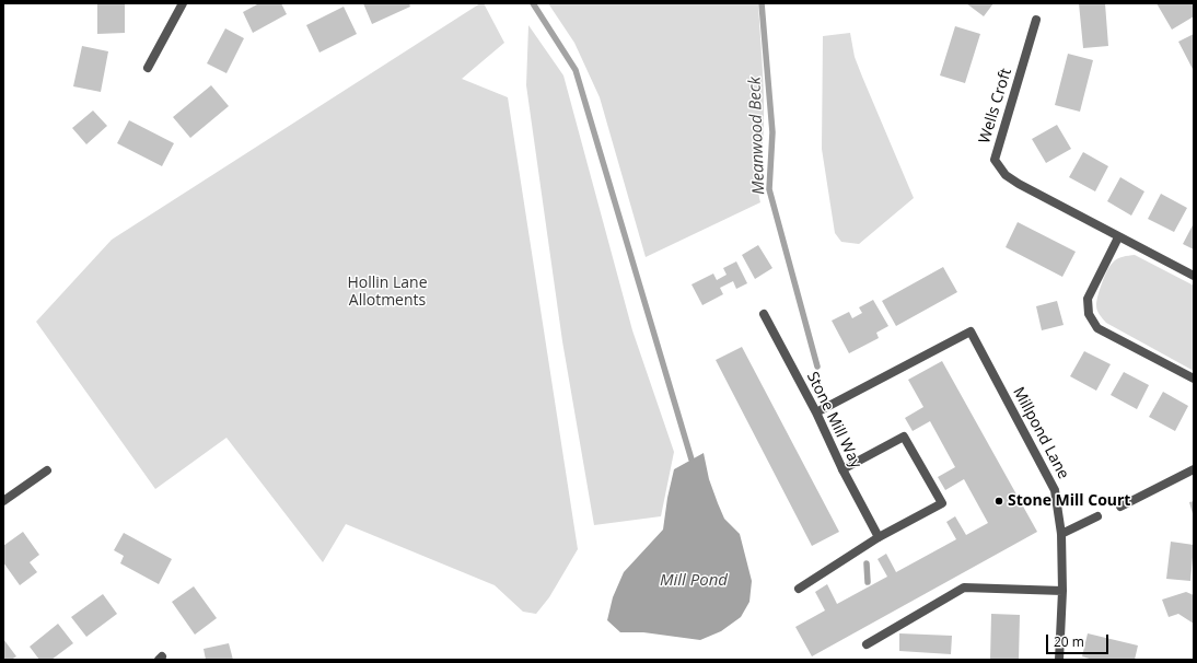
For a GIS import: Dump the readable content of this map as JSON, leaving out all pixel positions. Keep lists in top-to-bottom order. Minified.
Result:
{"streets":{"street":["Wells Croft","Stone Mill Way","Millpond Lane"]},"crossings":[["Stone Mill Way","Millpond Lane"]],"water":["Meanwood Beck","Mill Pond"],"parks":["Hollin Lane Allotments"],"places":["Stone Mill Court"],"scale_bar":"20 m"}
